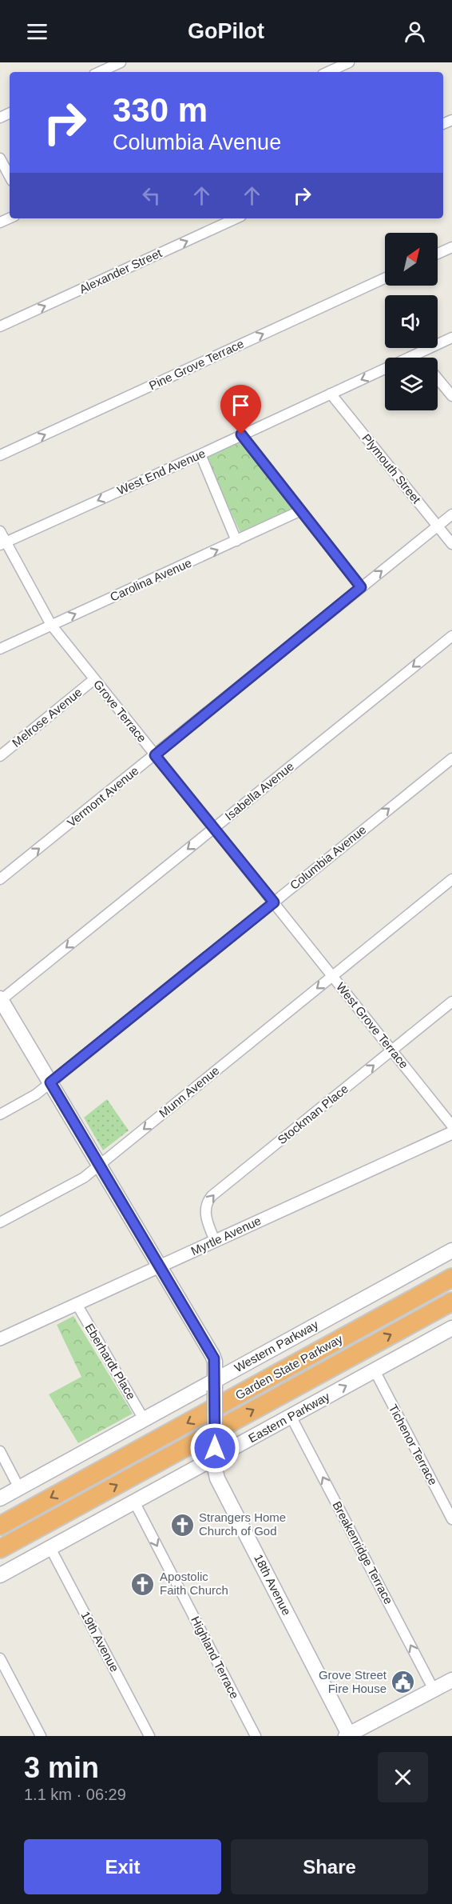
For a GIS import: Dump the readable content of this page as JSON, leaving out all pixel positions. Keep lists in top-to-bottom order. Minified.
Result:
{"streets":{"highway":["Garden State Parkway"],"main road":["Western Parkway","Eastern Parkway","18th Avenue"],"street":["Alexander Street","Pine Grove Terrace","Plymouth Street","West End Avenue","Carolina Avenue","Grove Terrace","Melrose Avenue","Isabella Avenue","Vermont Avenue","Columbia Avenue","West Grove Terrace","Munn Avenue","Stockman Place","Myrtle Avenue","Eberhardt Place","Tichenor Terrace","Breakenridge Terrace","19th Avenue","Highland Terrace"]},"crossings":[["Plymouth Street","West End Avenue"],["Plymouth Street","Vermont Avenue"],["West End Avenue","Grove Terrace"],["Carolina Avenue","Grove Terrace"],["Grove Terrace","Melrose Avenue"],["Grove Terrace","Isabella Avenue"],["Grove Terrace","Vermont Avenue"],["Grove Terrace","Columbia Avenue"],["Grove Terrace","West Grove Terrace"],["Isabella Avenue","18th Avenue"],["Columbia Avenue","18th Avenue"],["West Grove Terrace","Munn Avenue"],["West Grove Terrace","Stockman Place"],["Munn Avenue","18th Avenue"],["Stockman Place","Myrtle Avenue"],["Myrtle Avenue","Eberhardt Place"],["Myrtle Avenue","18th Avenue"],["Western Parkway","Eberhardt Place"],["Western Parkway","18th Avenue"],["Eastern Parkway","Tichenor Terrace"],["Eastern Parkway","Breakenridge Terrace"],["Eastern Parkway","18th Avenue"],["Eastern Parkway","19th Avenue"],["Eastern Parkway","Highland Terrace"]],"one_way":["Alexander Street","Pine Grove Terrace","West End Avenue","Carolina Avenue","Isabella Avenue","Vermont Avenue","Columbia Avenue","Munn Avenue","Stockman Place","Breakenridge Terrace","Highland Terrace"],"places":{"church":["Strangers Home Church of God","Apostolic Faith Church"],"public building":["Grove Street Fire House"]},"north":"top right","page":{"header":"GoPilot","turn":["330 m","Columbia Avenue"],"heading":["3 min","1.1 km · 06:29"],"buttons":["Exit","Share"]}}
